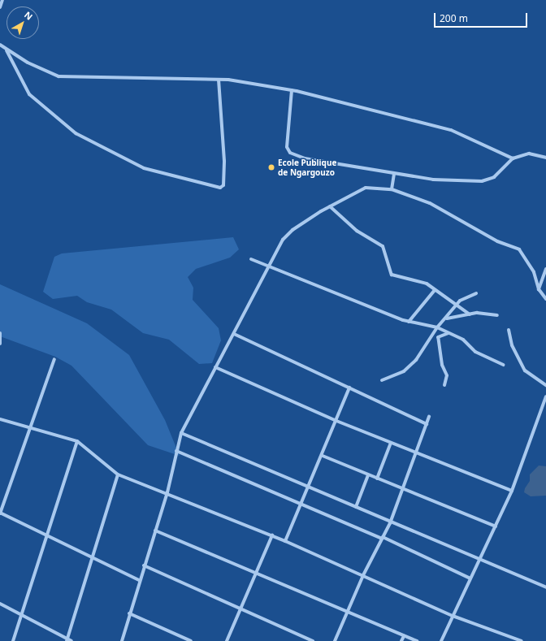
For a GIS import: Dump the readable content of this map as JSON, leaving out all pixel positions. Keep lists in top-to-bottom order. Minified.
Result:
{"places":["Ecole Publique de Ngargouzo"],"scale_bar":"200 m","north":"top right"}
